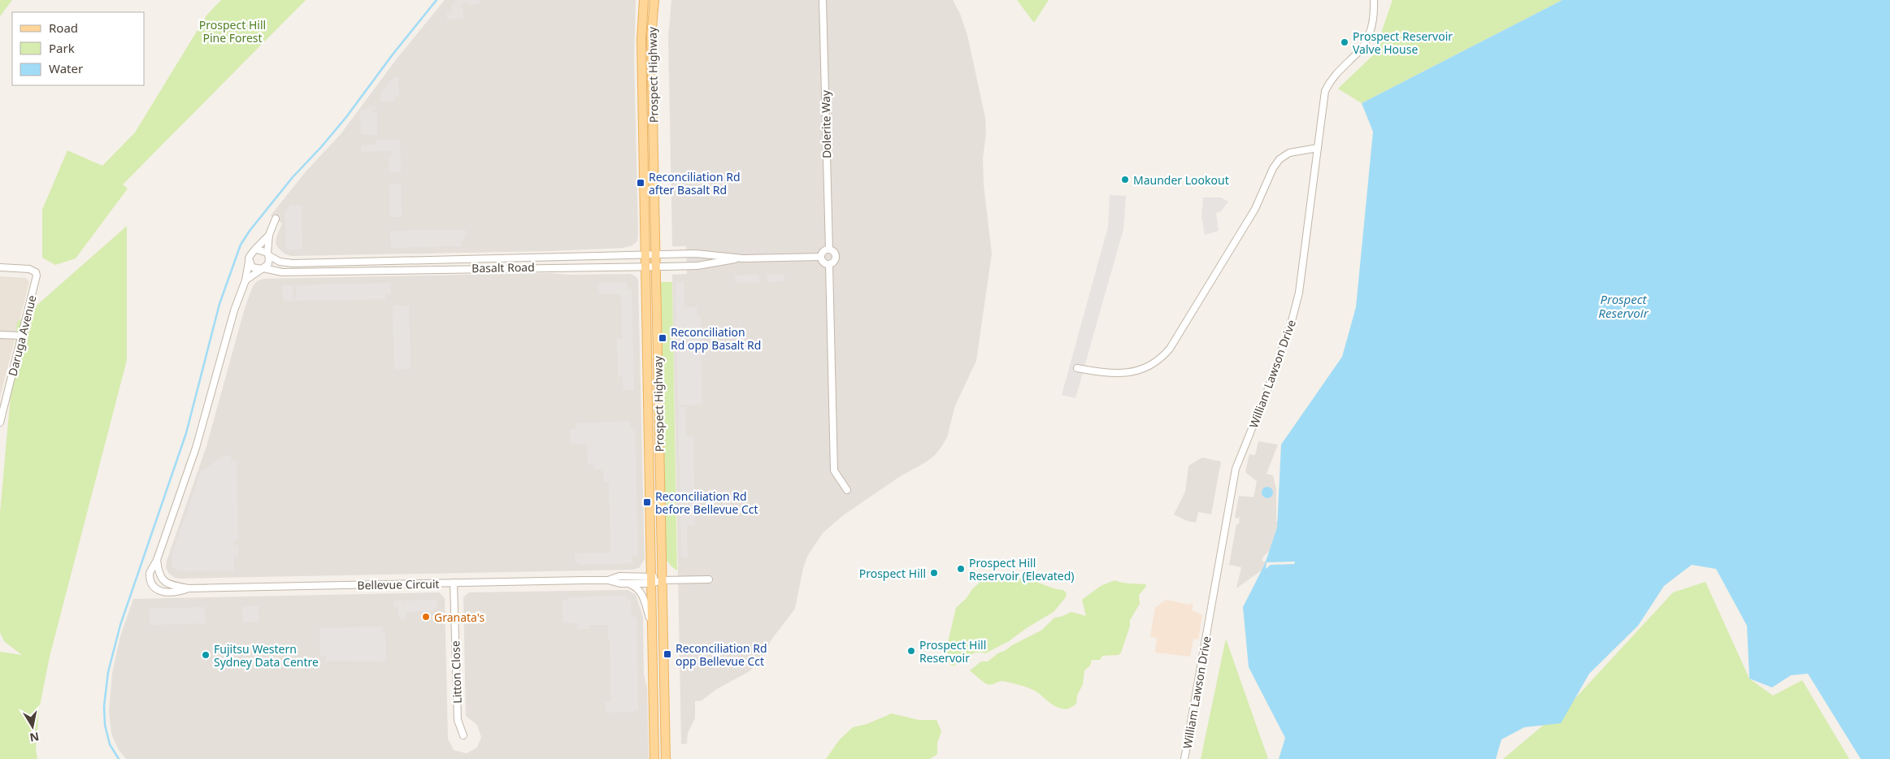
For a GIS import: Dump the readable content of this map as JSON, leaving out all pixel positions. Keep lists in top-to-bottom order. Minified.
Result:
{"streets":{"main road":["Prospect Highway"],"street":["Dolerite Way","Basalt Road","Daruga Avenue","William Lawson Drive","Bellevue Circuit","Litton Close"]},"crossings":[["Prospect Highway","Basalt Road"],["Prospect Highway","Bellevue Circuit"],["Dolerite Way","Basalt Road"],["Basalt Road","Bellevue Circuit"],["Bellevue Circuit","Litton Close"]],"water":["Prospect Reservoir"],"parks":["Prospect Hill Pine Forest"],"places":{"other":["Prospect Reservoir Valve House","Maunder Lookout","Prospect Hill Reservoir (Elevated)","Prospect Hill","Granata's","Prospect Hill Reservoir","Fujitsu Western Sydney Data Centre"],"transit":["Reconciliation Rd after Basalt Rd","Reconciliation Rd opp Basalt Rd","Reconciliation Rd before Bellevue Cct","Reconciliation Rd opp Bellevue Cct"]},"legend":["Road","Park","Water"],"north":"bottom"}
